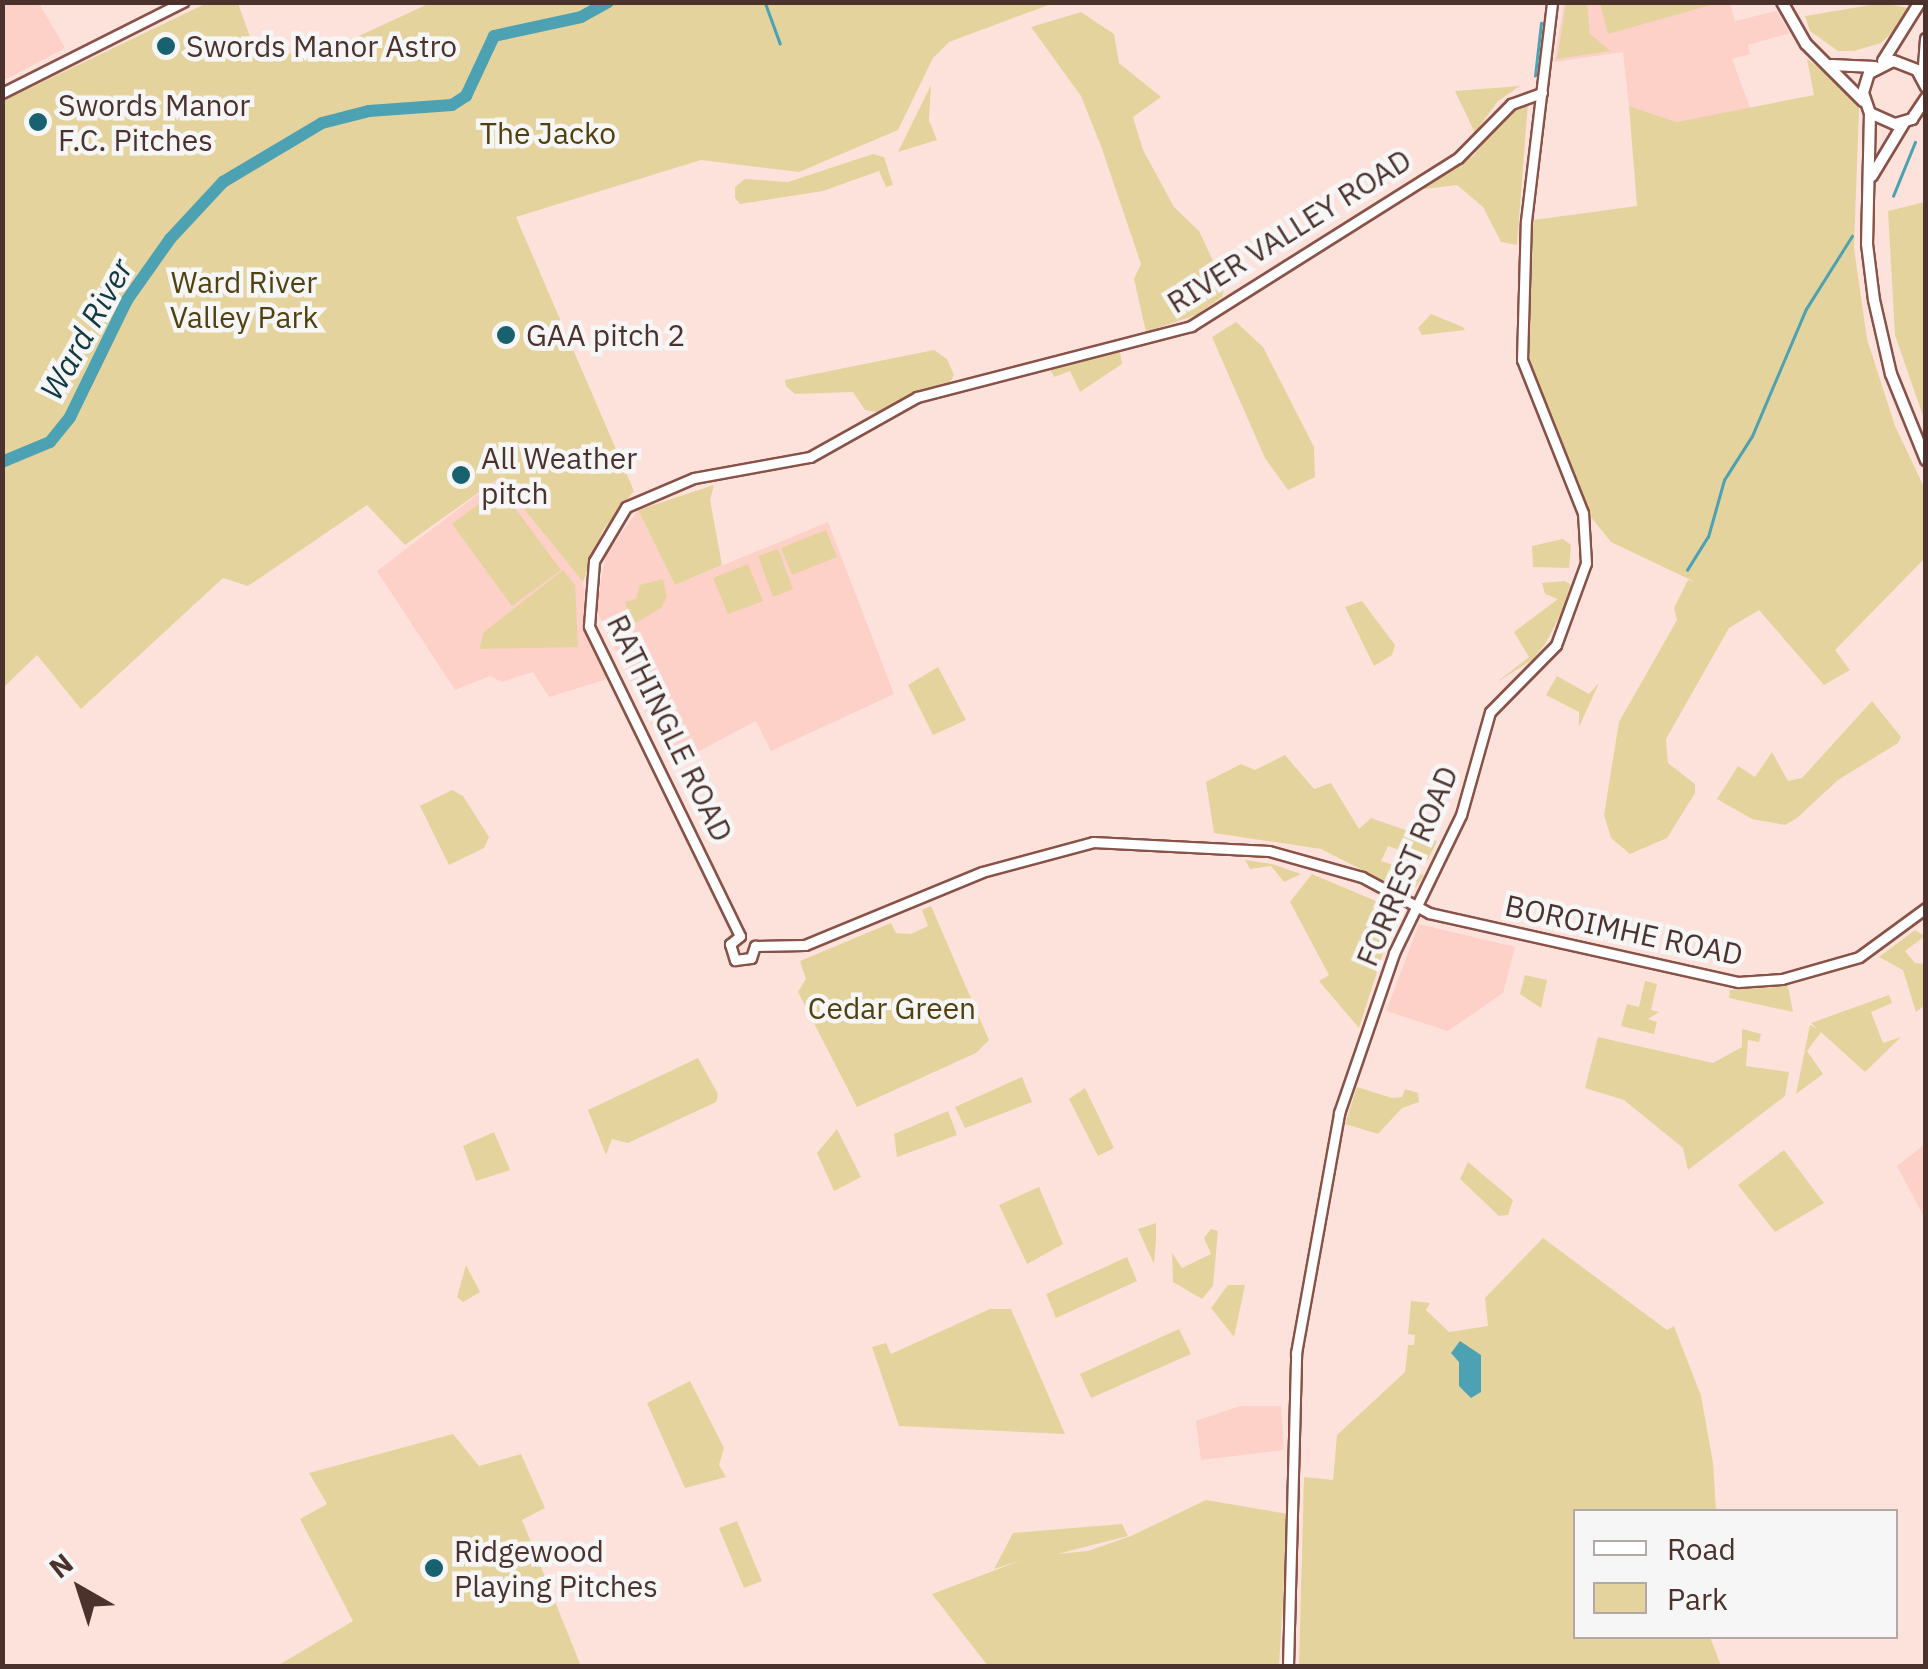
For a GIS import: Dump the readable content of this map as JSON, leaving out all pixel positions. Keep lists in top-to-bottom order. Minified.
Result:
{"streets":{"street":["RIVER VALLEY ROAD","RATHINGLE ROAD","FORREST ROAD","BOROIMHE ROAD"]},"crossings":[["RIVER VALLEY ROAD","RATHINGLE ROAD"],["RIVER VALLEY ROAD","FORREST ROAD"],["FORREST ROAD","BOROIMHE ROAD"]],"water":["Ward River"],"parks":["The Jacko","Ward River Valley Park","Cedar Green"],"places":["Swords Manor Astro","Swords Manor F.C. Pitches","GAA pitch 2","All Weather pitch","Ridgewood Playing Pitches"],"legend":["Road","Park"],"north":"top left"}
